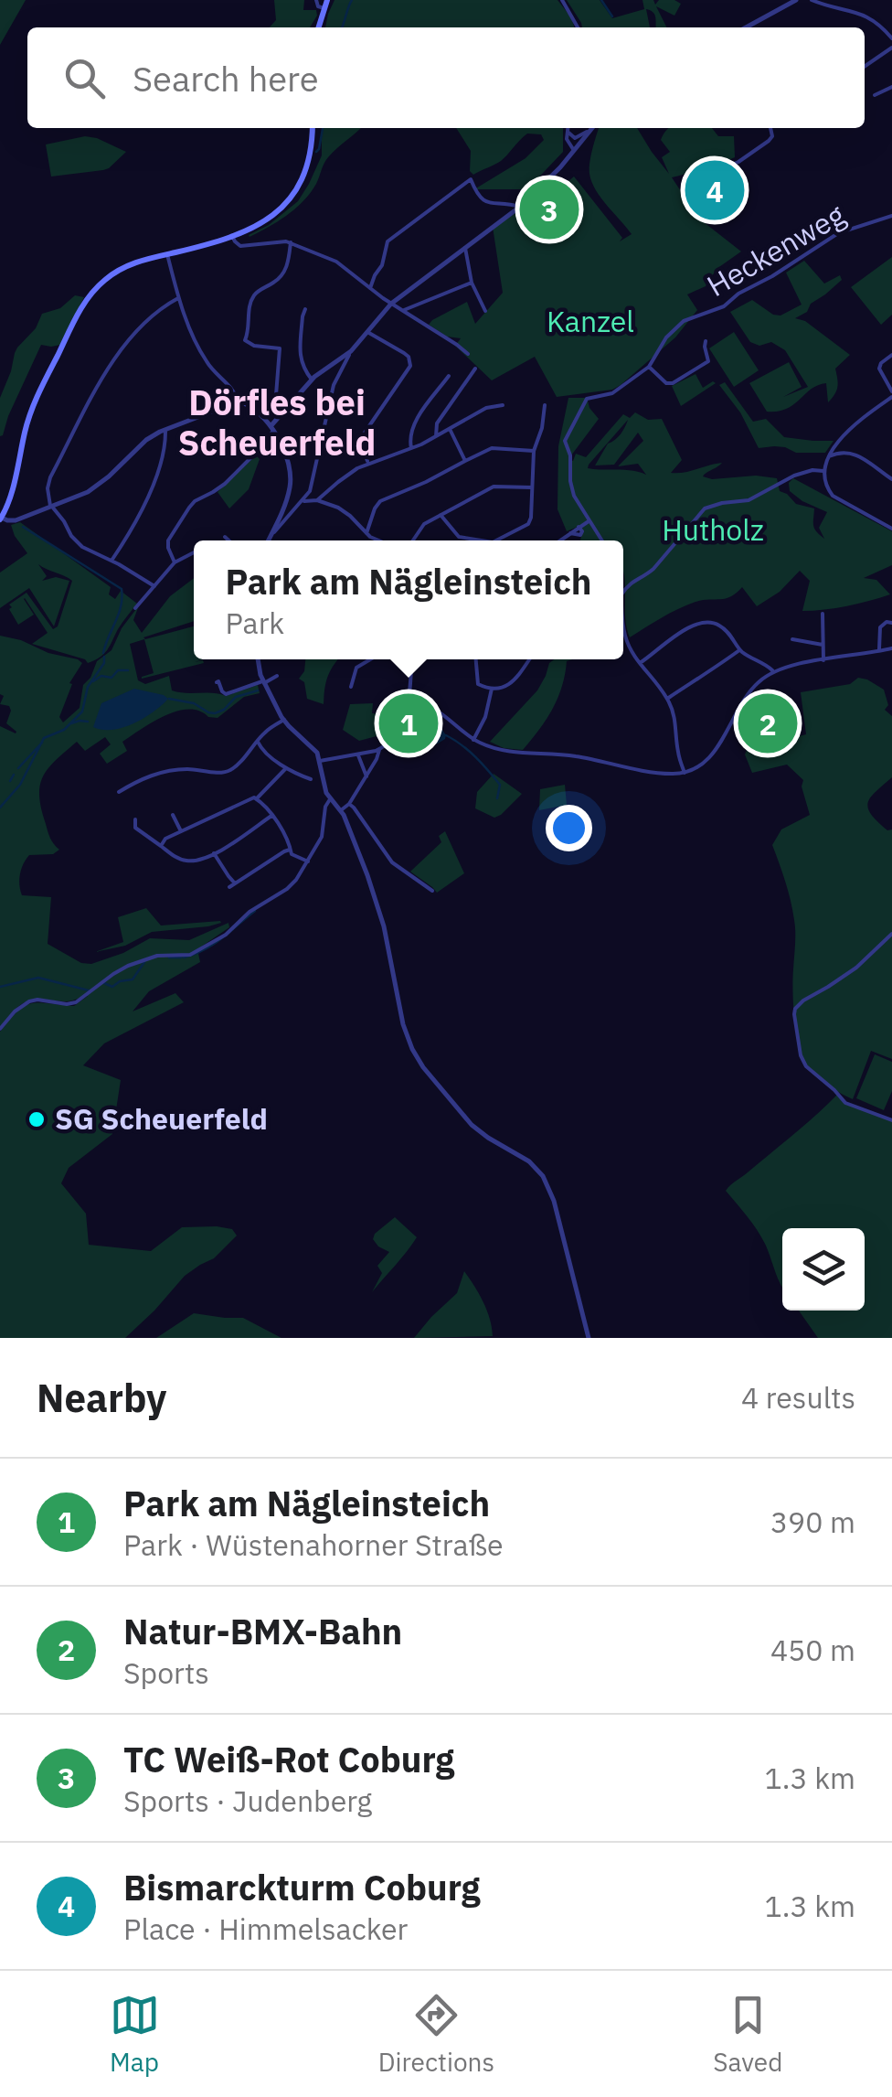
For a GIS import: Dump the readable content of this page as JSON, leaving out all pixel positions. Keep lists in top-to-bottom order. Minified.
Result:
{"streets":{"street":["Heckenweg"]},"districts":["Dörfles bei Scheuerfeld"],"parks":["Kanzel","Hutholz"],"places":["SG Scheuerfeld"],"page":{"search":"Search here","pins":["4","3","1","2"],"popup":["Park am Nägleinsteich","Park"],"heading":["Nearby","4 results"],"list":[{"mark":"1","name":"Park am Nägleinsteich","note":"Park · Wüstenahorner Straße","value":"390 m"},{"mark":"2","name":"Natur-BMX-Bahn","note":"Sports","value":"450 m"},{"mark":"3","name":"TC Weiß-Rot Coburg","note":"Sports · Judenberg","value":"1.3 km"},{"mark":"4","name":"Bismarckturm Coburg","note":"Place · Himmelsacker","value":"1.3 km"}],"nav":["Map","Directions","Saved"]}}
